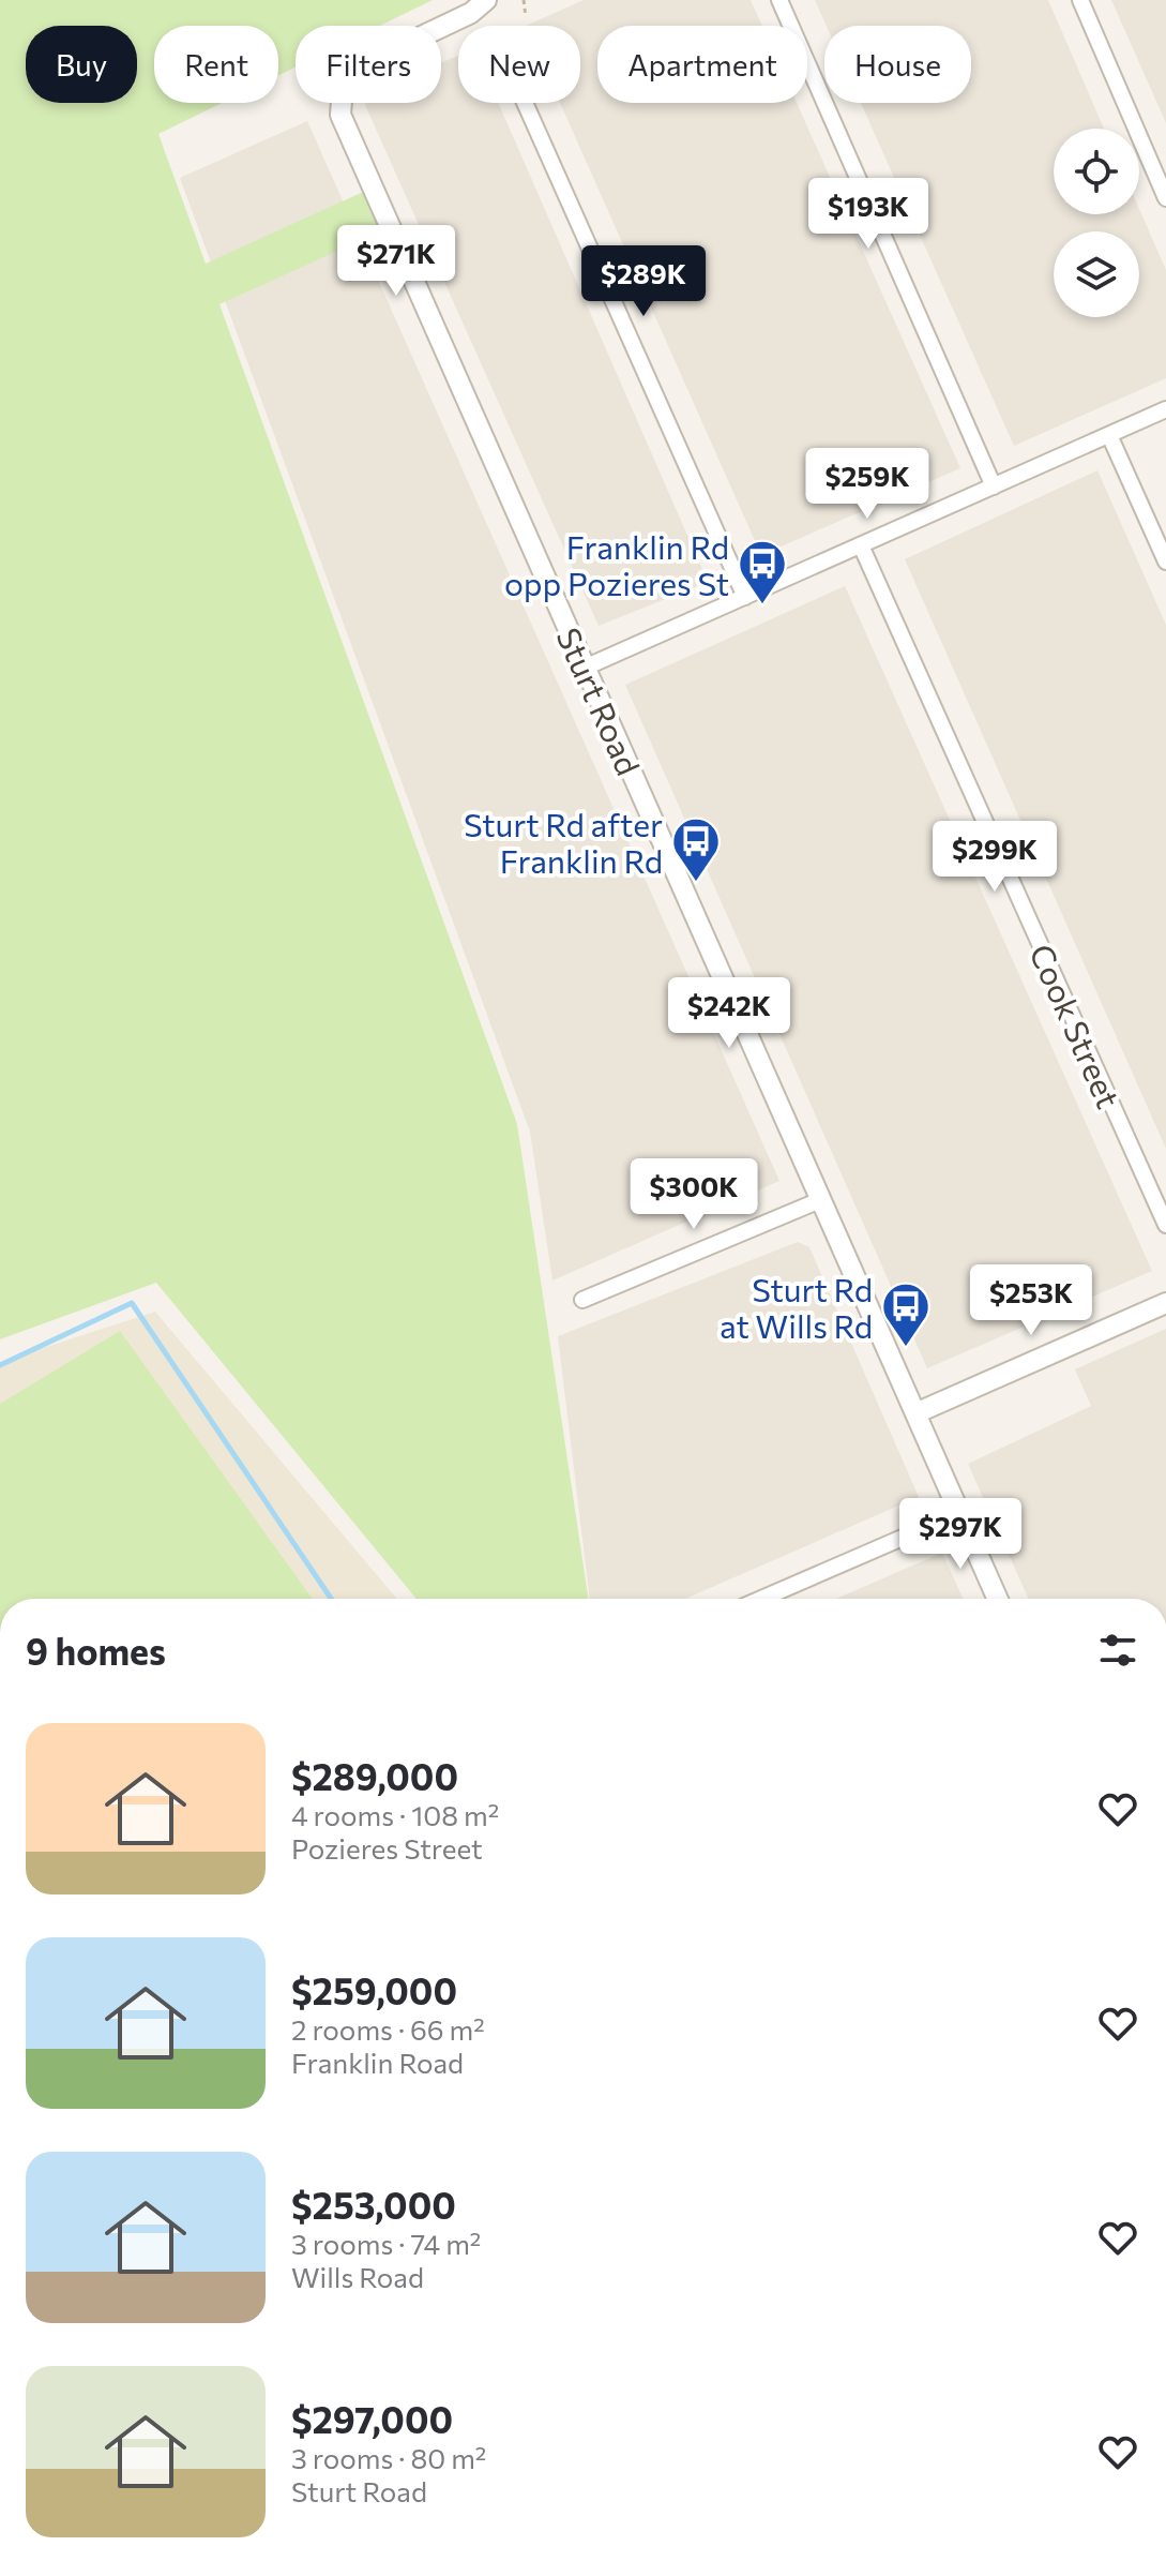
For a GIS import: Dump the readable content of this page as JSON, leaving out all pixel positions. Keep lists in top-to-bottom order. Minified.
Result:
{"streets":{"street":["Sturt Road","Cook Street"]},"places":{"bus stop":["Franklin Rd opp Pozieres St","Sturt Rd after Franklin Rd","Sturt Rd at Wills Rd"]},"page":{"chip":["Buy","Rent","Filters","New","Apartment","House"],"price":["$193K","$271K","$289K","$259K","$299K","$242K","$300K","$253K","$297K"],"heading":"9 homes","list":[{"name":"$289,000","note":"4 rooms · 108 m² · Pozieres Street"},{"name":"$259,000","note":"2 rooms · 66 m² · Franklin Road"},{"name":"$253,000","note":"3 rooms · 74 m² · Wills Road"},{"name":"$297,000","note":"3 rooms · 80 m² · Sturt Road"}]}}
